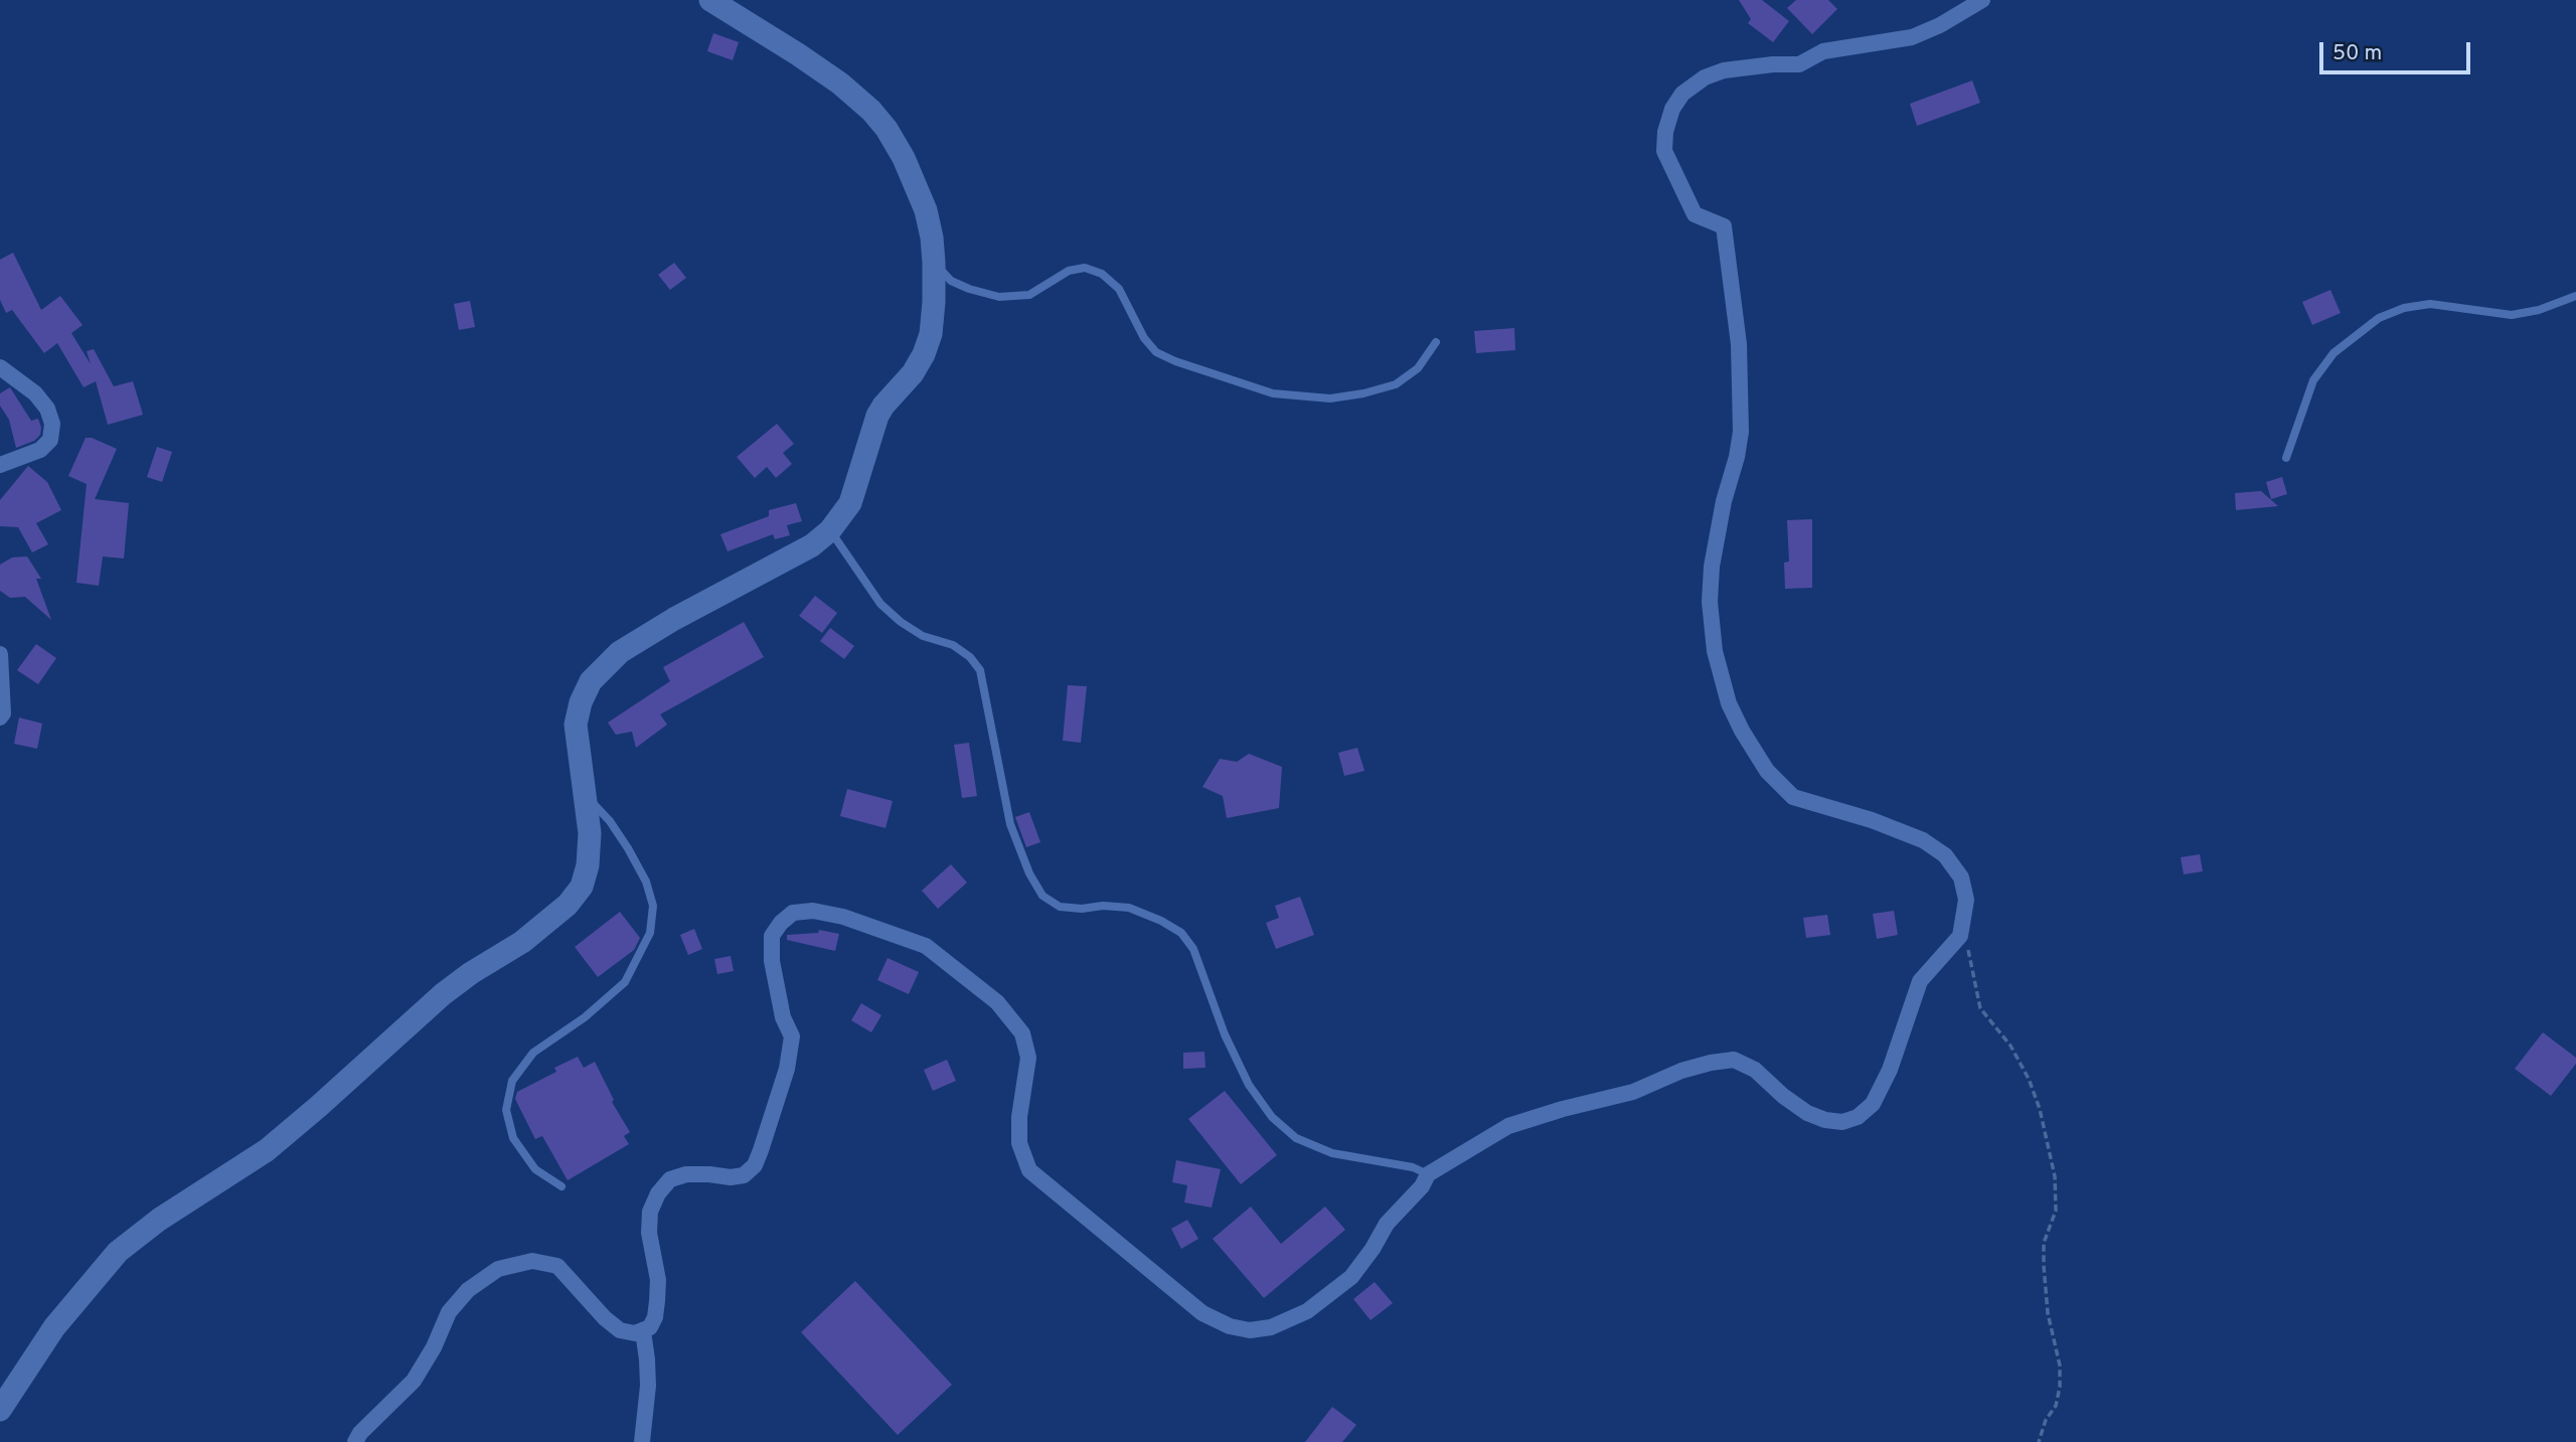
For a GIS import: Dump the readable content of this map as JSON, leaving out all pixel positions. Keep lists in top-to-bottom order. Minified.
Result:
{"scale_bar":"50 m"}
